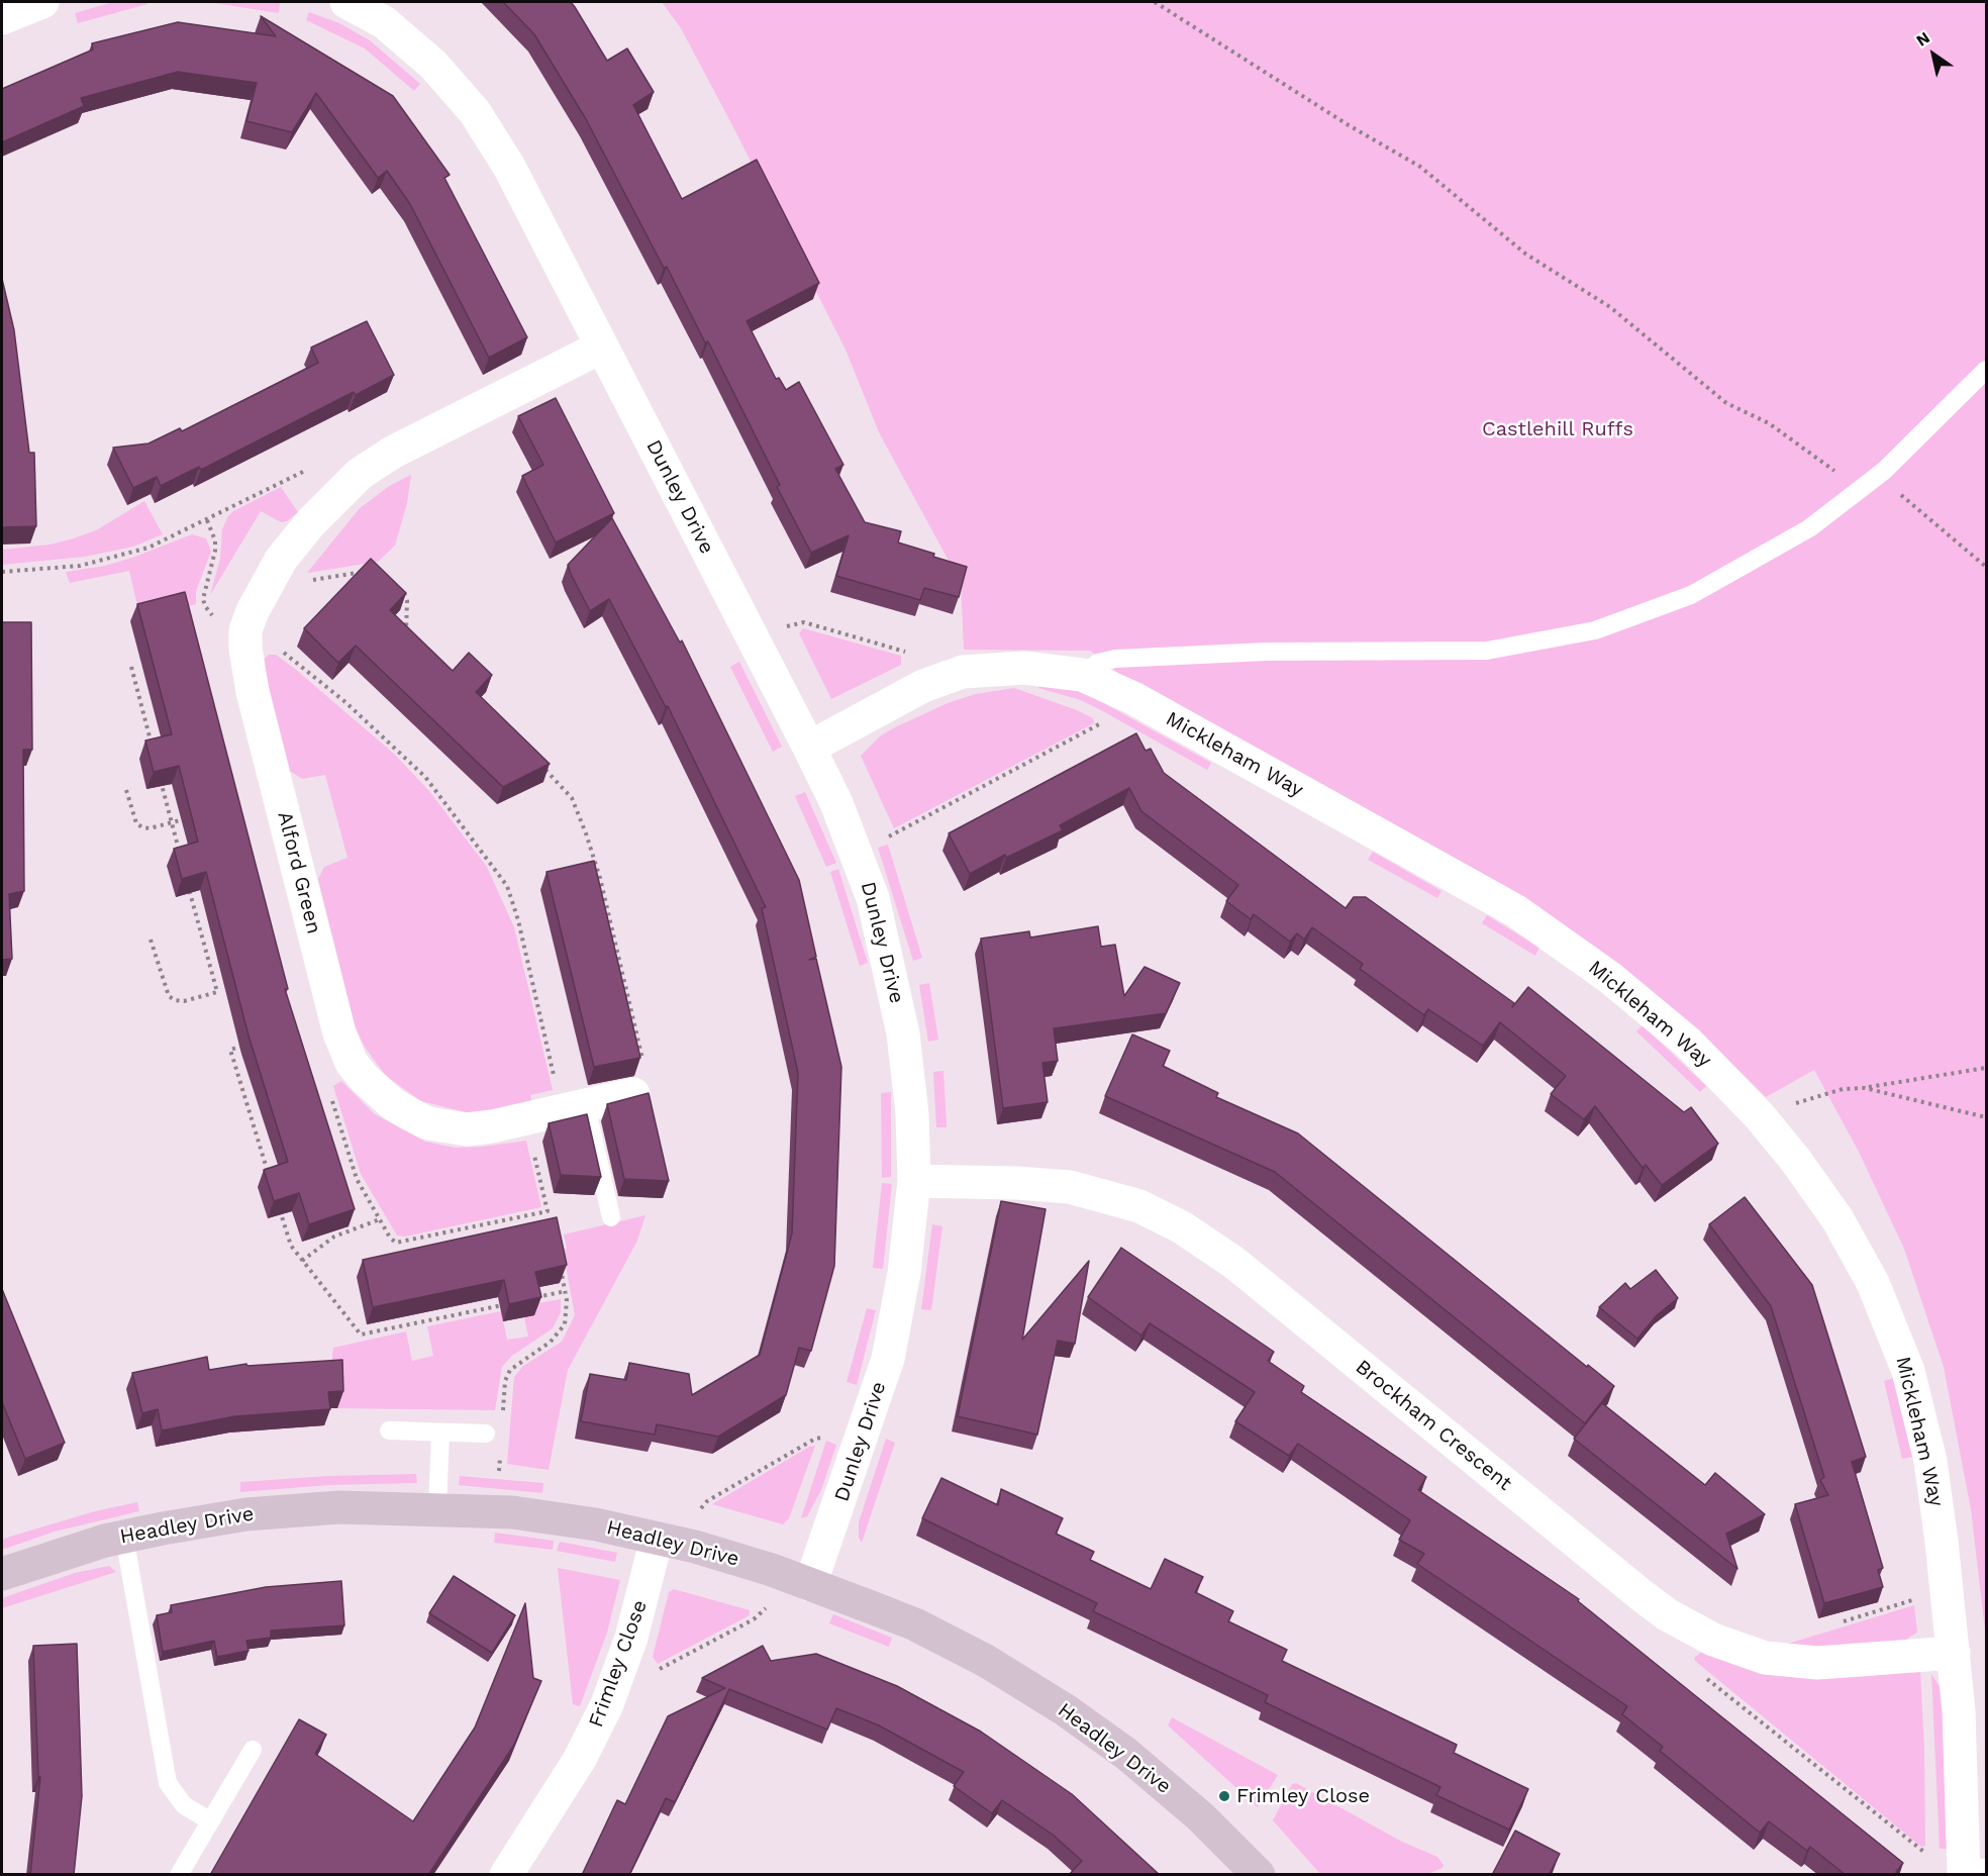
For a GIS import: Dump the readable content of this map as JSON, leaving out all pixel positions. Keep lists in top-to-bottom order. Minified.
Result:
{"streets":{"street":["Dunley Drive","Mickleham Way","Alford Green","Brockham Crescent","Headley Drive","Frimley Close"]},"crossings":[["Dunley Drive","Mickleham Way"],["Dunley Drive","Alford Green"],["Dunley Drive","Brockham Crescent"],["Dunley Drive","Headley Drive"],["Mickleham Way","Brockham Crescent"],["Headley Drive","Frimley Close"]],"parks":["Castlehill Ruffs"],"places":["Frimley Close"],"north":"top left"}
